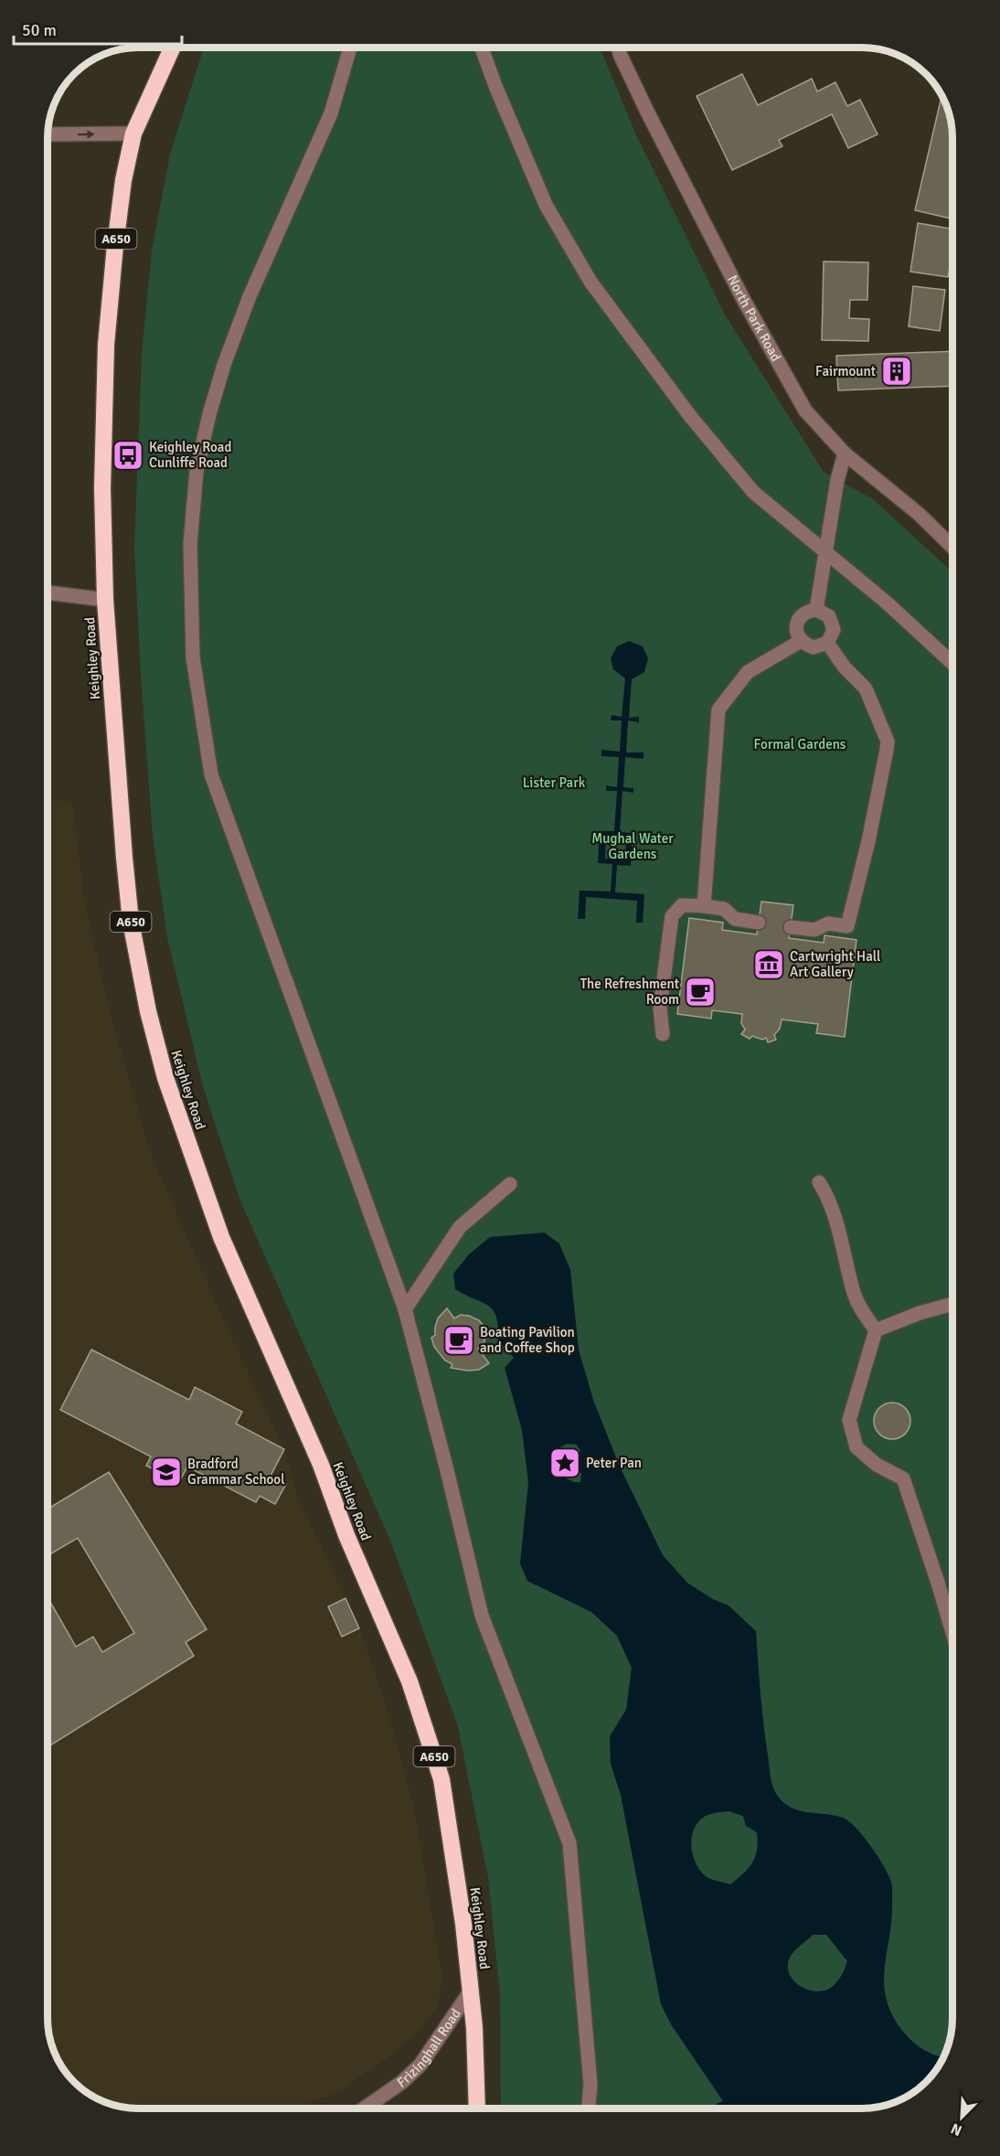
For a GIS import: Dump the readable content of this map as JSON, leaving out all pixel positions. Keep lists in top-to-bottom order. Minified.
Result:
{"streets":{"highway":["A650","Keighley Road"],"street":["North Park Road","Frizinghall Road"]},"crossings":[["Keighley Road","Frizinghall Road"]],"parks":["Formal Gardens","Lister Park","Mughal Water Gardens"],"places":{"building":["Fairmount"],"bus stop":["Keighley Road Cunliffe Road"],"museum":["Cartwright Hall Art Gallery"],"cafe":["The Refreshment Room","Boating Pavilion and Coffee Shop"],"place":["Peter Pan"],"school or university":["Bradford Grammar School"]},"scale_bar":"50 m","north":"bottom left"}
